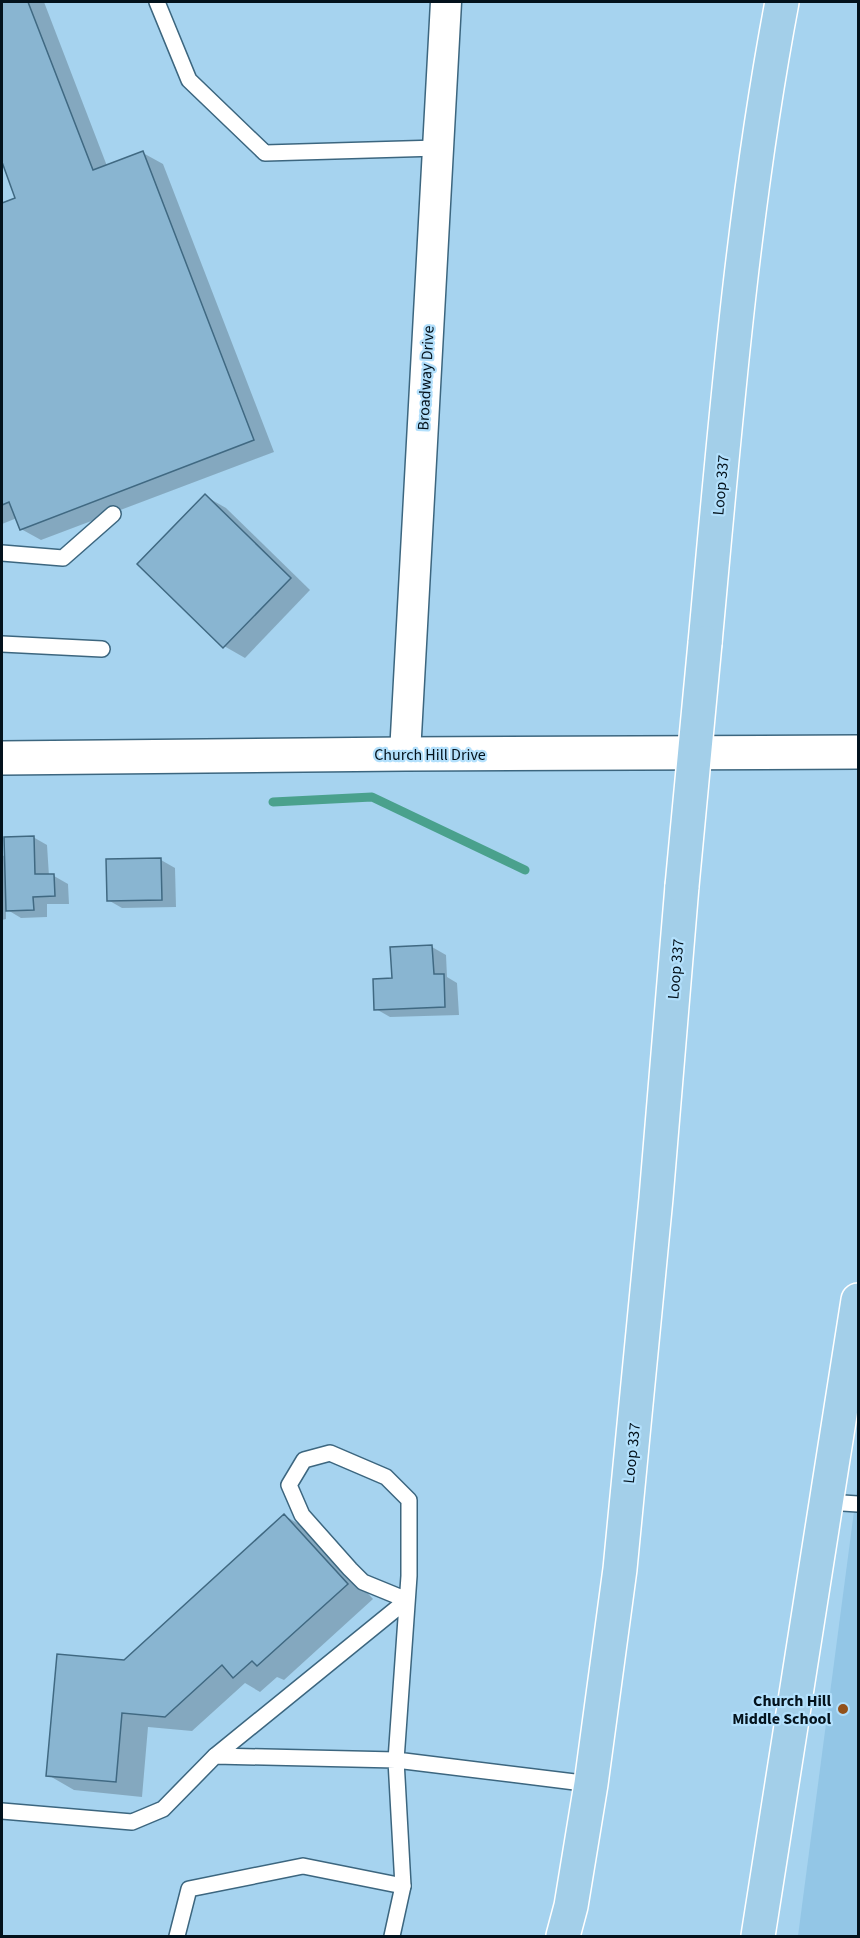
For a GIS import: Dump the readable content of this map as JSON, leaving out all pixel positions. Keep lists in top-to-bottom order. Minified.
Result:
{"streets":{"main road":["Loop 337"],"street":["Broadway Drive","Church Hill Drive"]},"crossings":[["Broadway Drive","Church Hill Drive"]],"places":["Church Hill Middle School"]}
